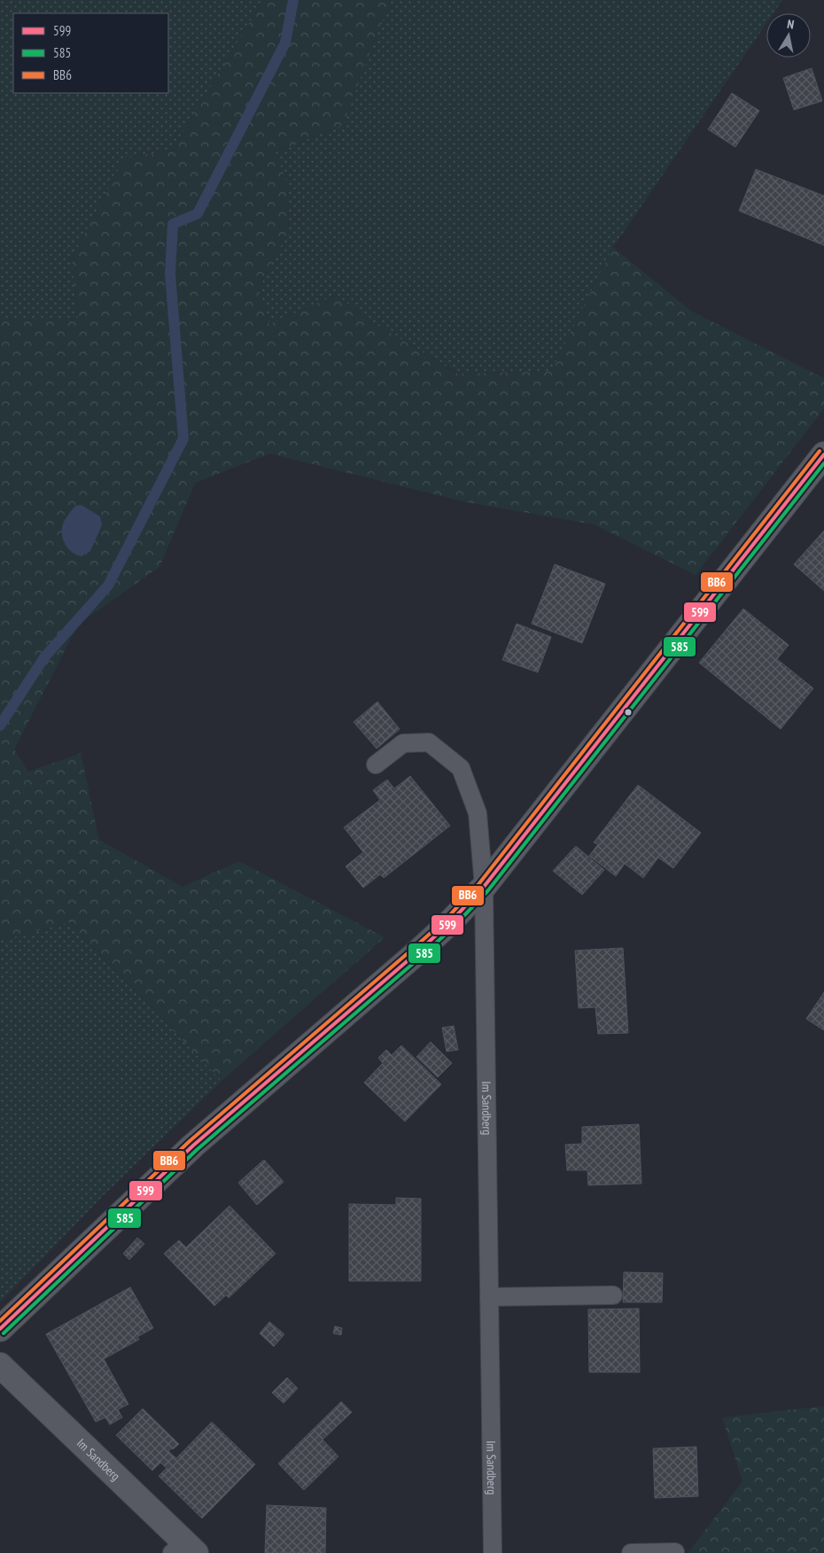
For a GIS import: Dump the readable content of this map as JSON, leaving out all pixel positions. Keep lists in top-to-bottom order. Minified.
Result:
{"streets":{"street":["Im Sandberg"]},"lines":["transit line BB6","transit line 599","transit line 585"],"legend":["599","585","BB6"],"north":"top"}
